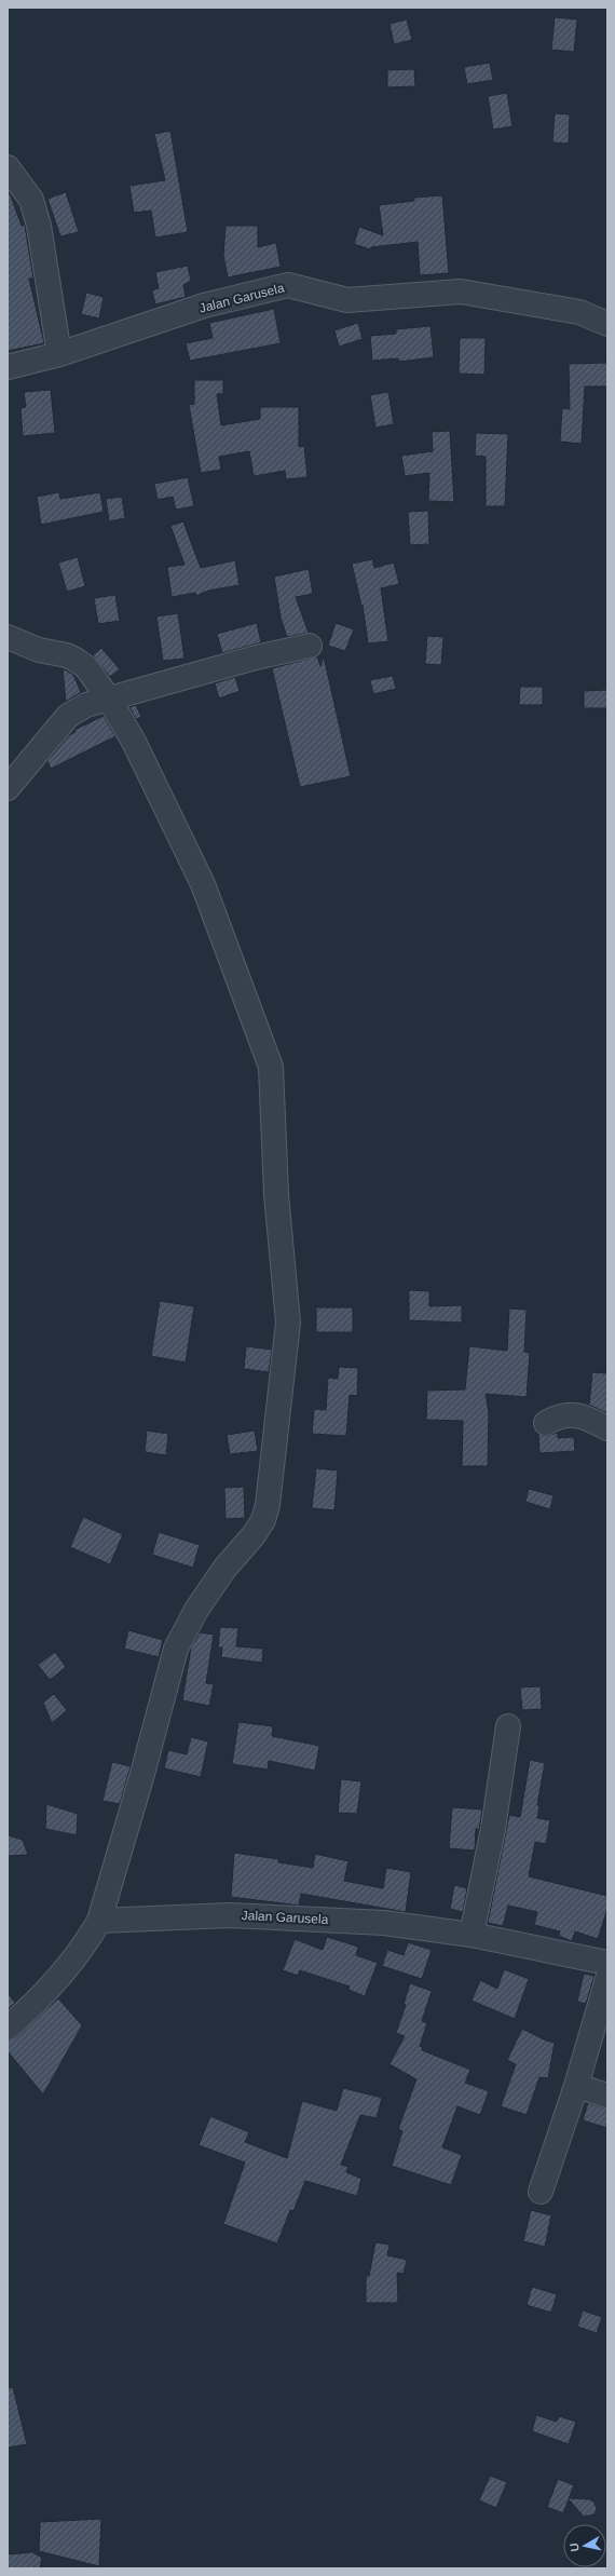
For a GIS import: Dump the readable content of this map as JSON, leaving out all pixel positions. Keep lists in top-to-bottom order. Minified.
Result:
{"streets":{"street":["Jalan Garusela"]},"north":"left"}
